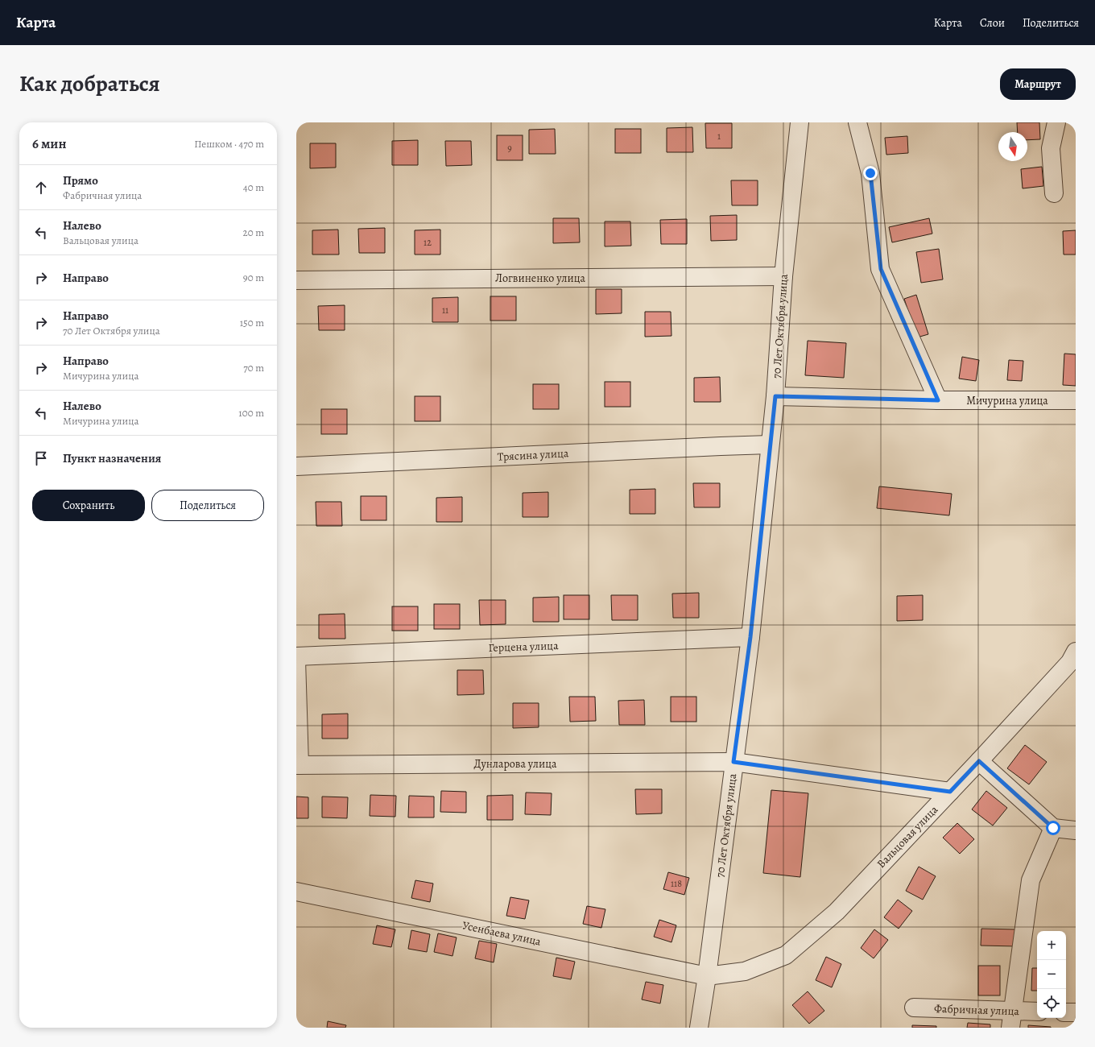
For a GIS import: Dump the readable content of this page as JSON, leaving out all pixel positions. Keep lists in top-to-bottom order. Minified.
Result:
{"streets":{"street":["Логвиненко улица","70 Лет Октября улица","Мичурина улица","Трясина улица","Герцена улица","Дунларова улица","Вальцовая улица","Усенбаева улица","Фабричная улица"]},"crossings":[["Логвиненко улица","70 Лет Октября улица"],["70 Лет Октября улица","Мичурина улица"],["70 Лет Октября улица","Трясина улица"],["70 Лет Октября улица","Герцена улица"],["70 Лет Октября улица","Дунларова улица"],["70 Лет Октября улица","Вальцовая улица"],["70 Лет Октября улица","Усенбаева улица"],["Дунларова улица","Вальцовая улица"],["Вальцовая улица","Усенбаева улица"]],"house_numbers":["1","9","12","11","118"],"north":"bottom","page":{"header":"Карта","nav":["Карта","Слои","Поделиться"],"title":"Как добраться","buttons":["Маршрут",["Сохранить","Поделиться"]],"heading":["6 мин","Пешком · 470 m"],"list":[["Прямо","Фабричная улица","40 m"],["Налево","Вальцовая улица","20 m"],["Направо","90 m"],["Направо","70 Лет Октября улица","150 m"],["Направо","Мичурина улица","70 m"],["Налево","Мичурина улица","100 m"],"Пункт назначения"],"map_buttons":["+","−"]}}
